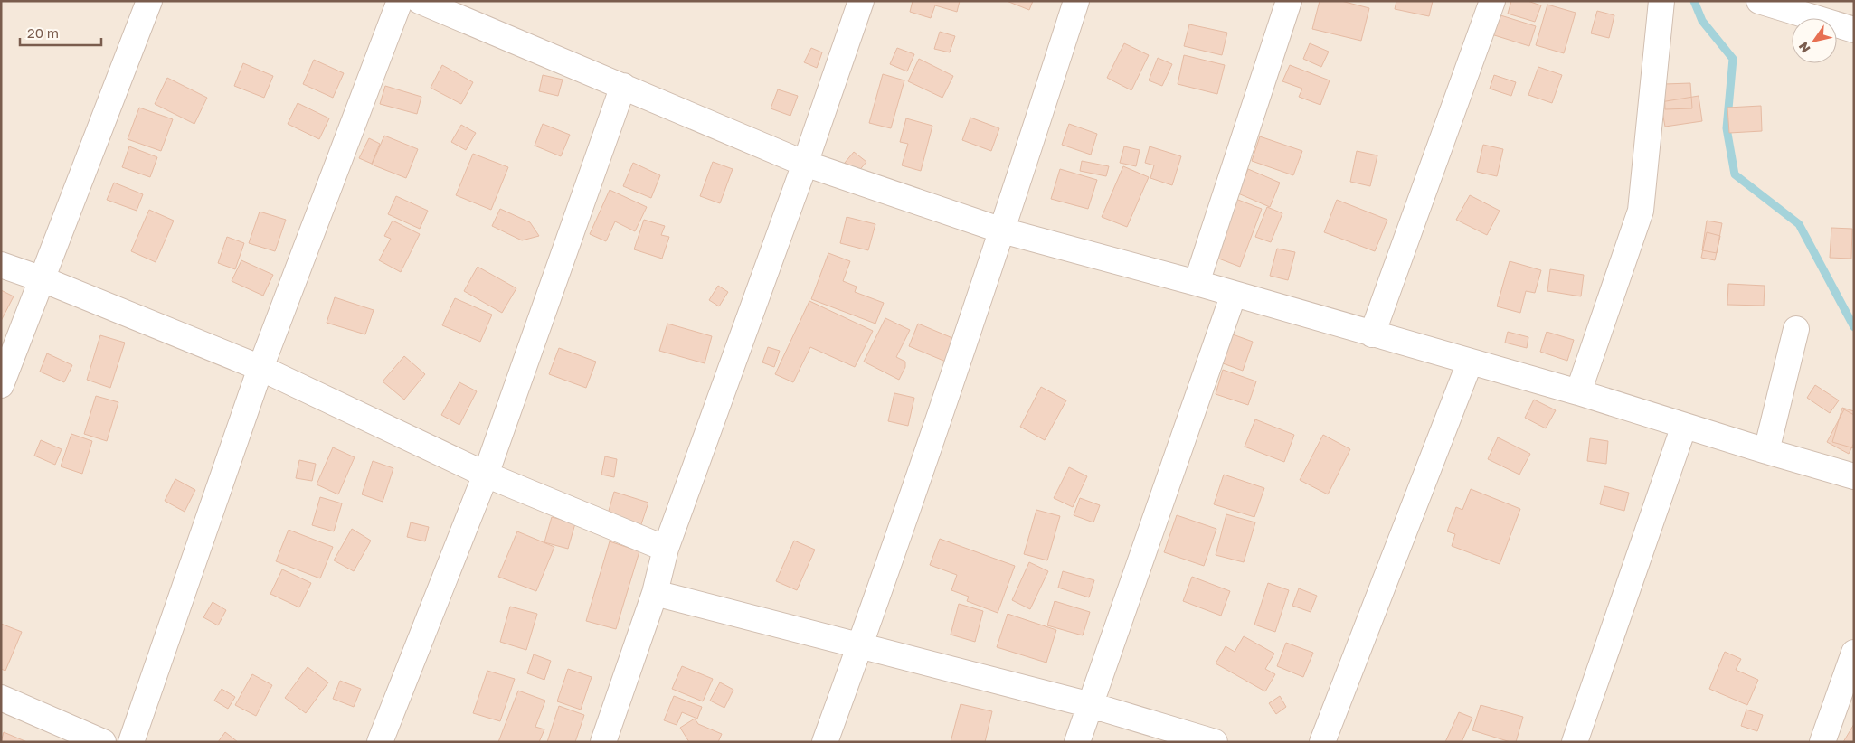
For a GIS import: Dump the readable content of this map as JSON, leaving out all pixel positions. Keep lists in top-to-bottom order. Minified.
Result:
{"scale_bar":"20 m","north":"bottom left"}
